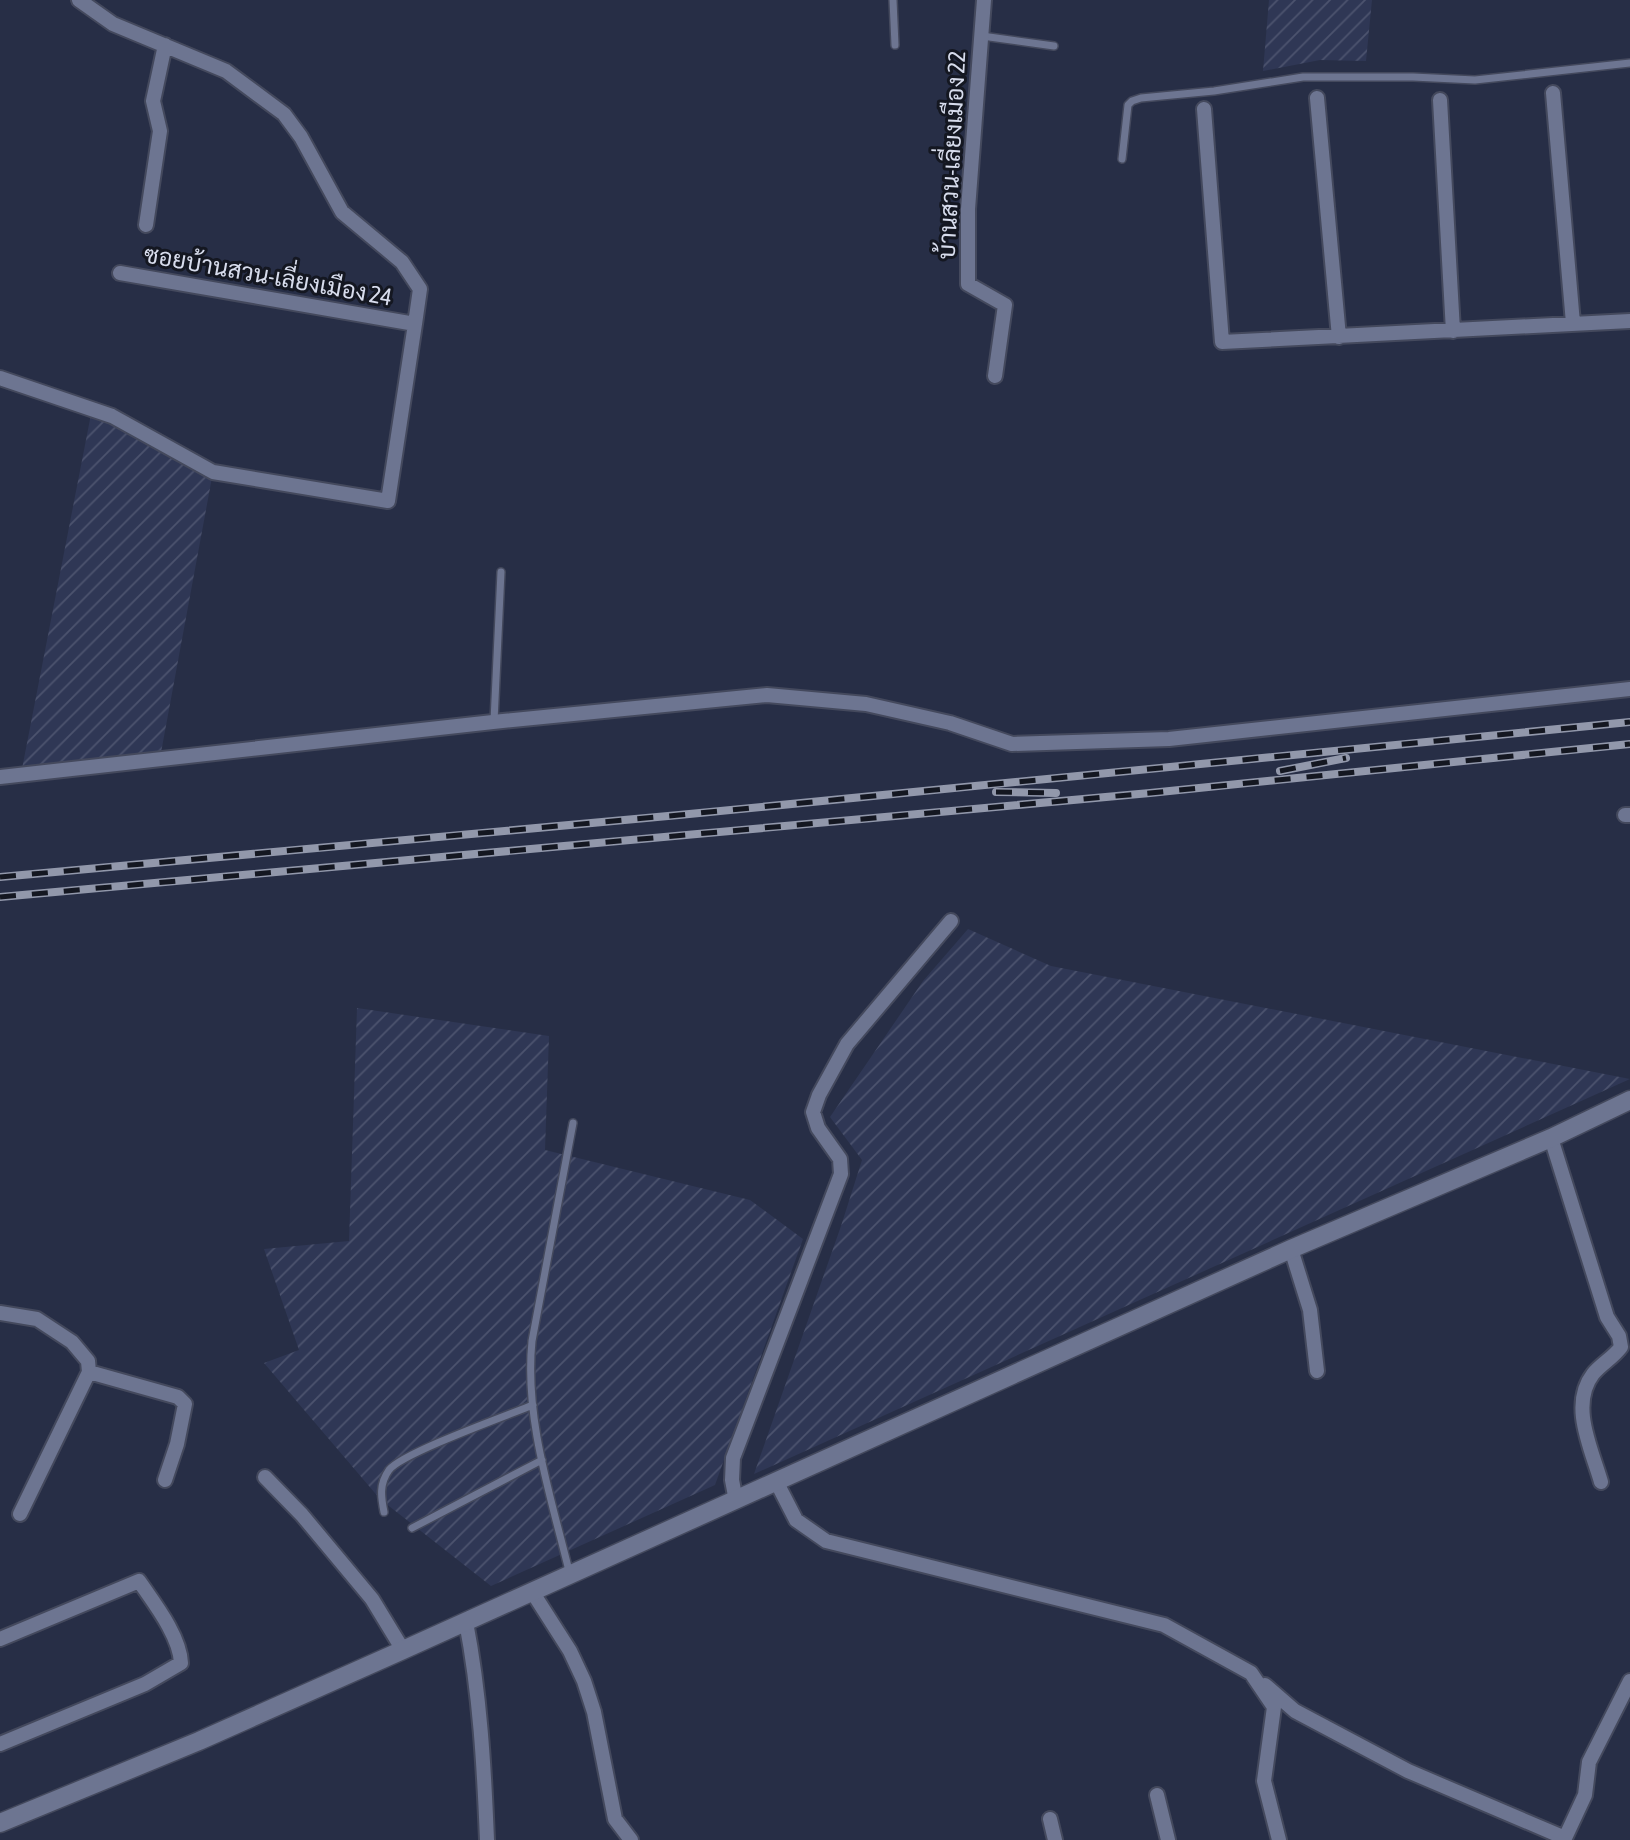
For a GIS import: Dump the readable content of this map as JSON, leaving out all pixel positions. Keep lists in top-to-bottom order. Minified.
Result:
{"streets":{"street":["บ้านสวน-เลี่ยงเมือง 22","ซอยบ้านสวน-เลี่ยงเมือง 24"]}}
